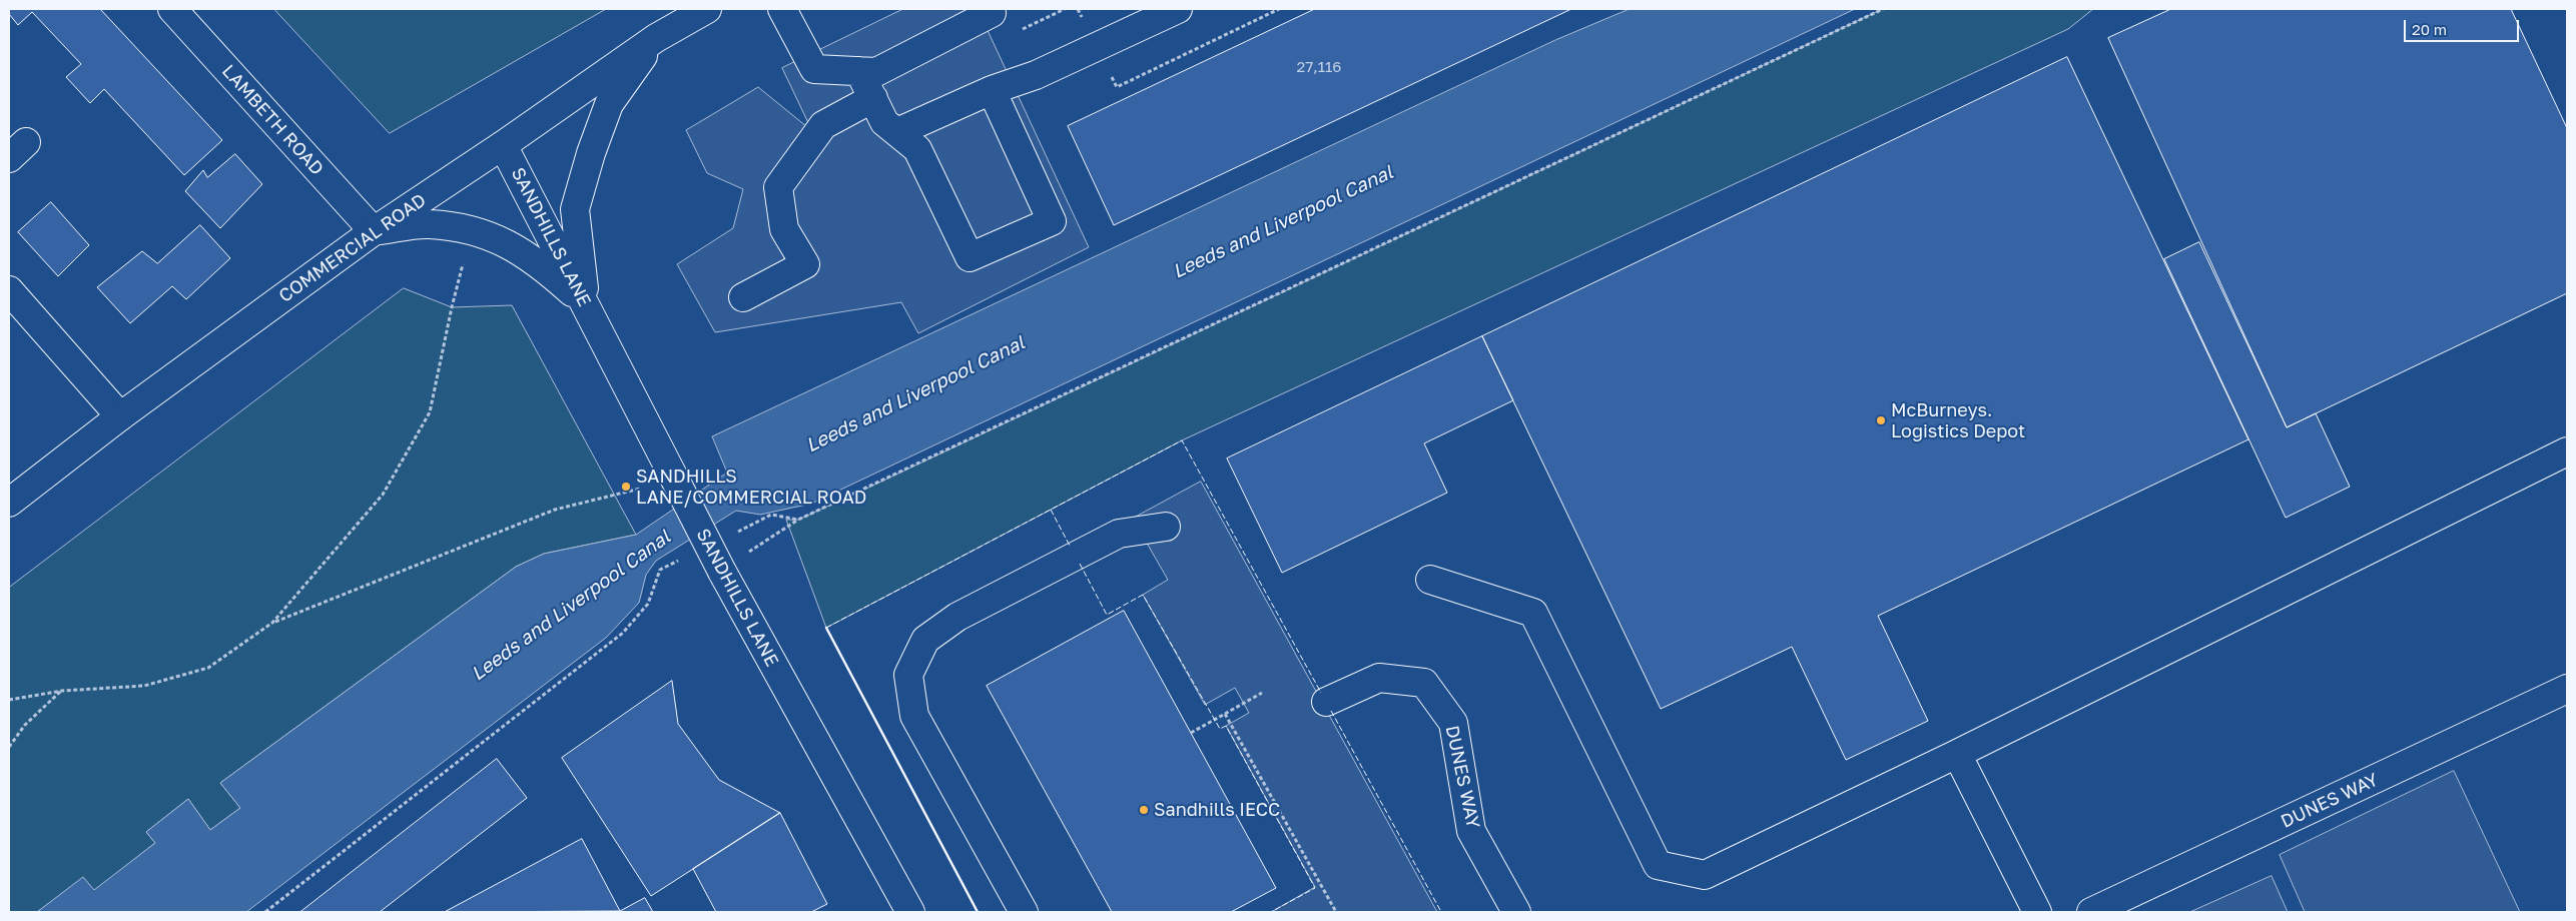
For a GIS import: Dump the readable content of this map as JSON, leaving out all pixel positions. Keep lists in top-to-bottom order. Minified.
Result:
{"streets":{"main road":["LAMBETH ROAD","SANDHILLS LANE","COMMERCIAL ROAD","DUNES WAY"]},"crossings":[["LAMBETH ROAD","COMMERCIAL ROAD"],["SANDHILLS LANE","COMMERCIAL ROAD"]],"water":["Leeds and Liverpool Canal"],"places":["McBurneys. Logistics Depot","SANDHILLS LANE/COMMERCIAL ROAD","Sandhills IECC"],"house_numbers":["27,116"],"scale_bar":"20 m"}
